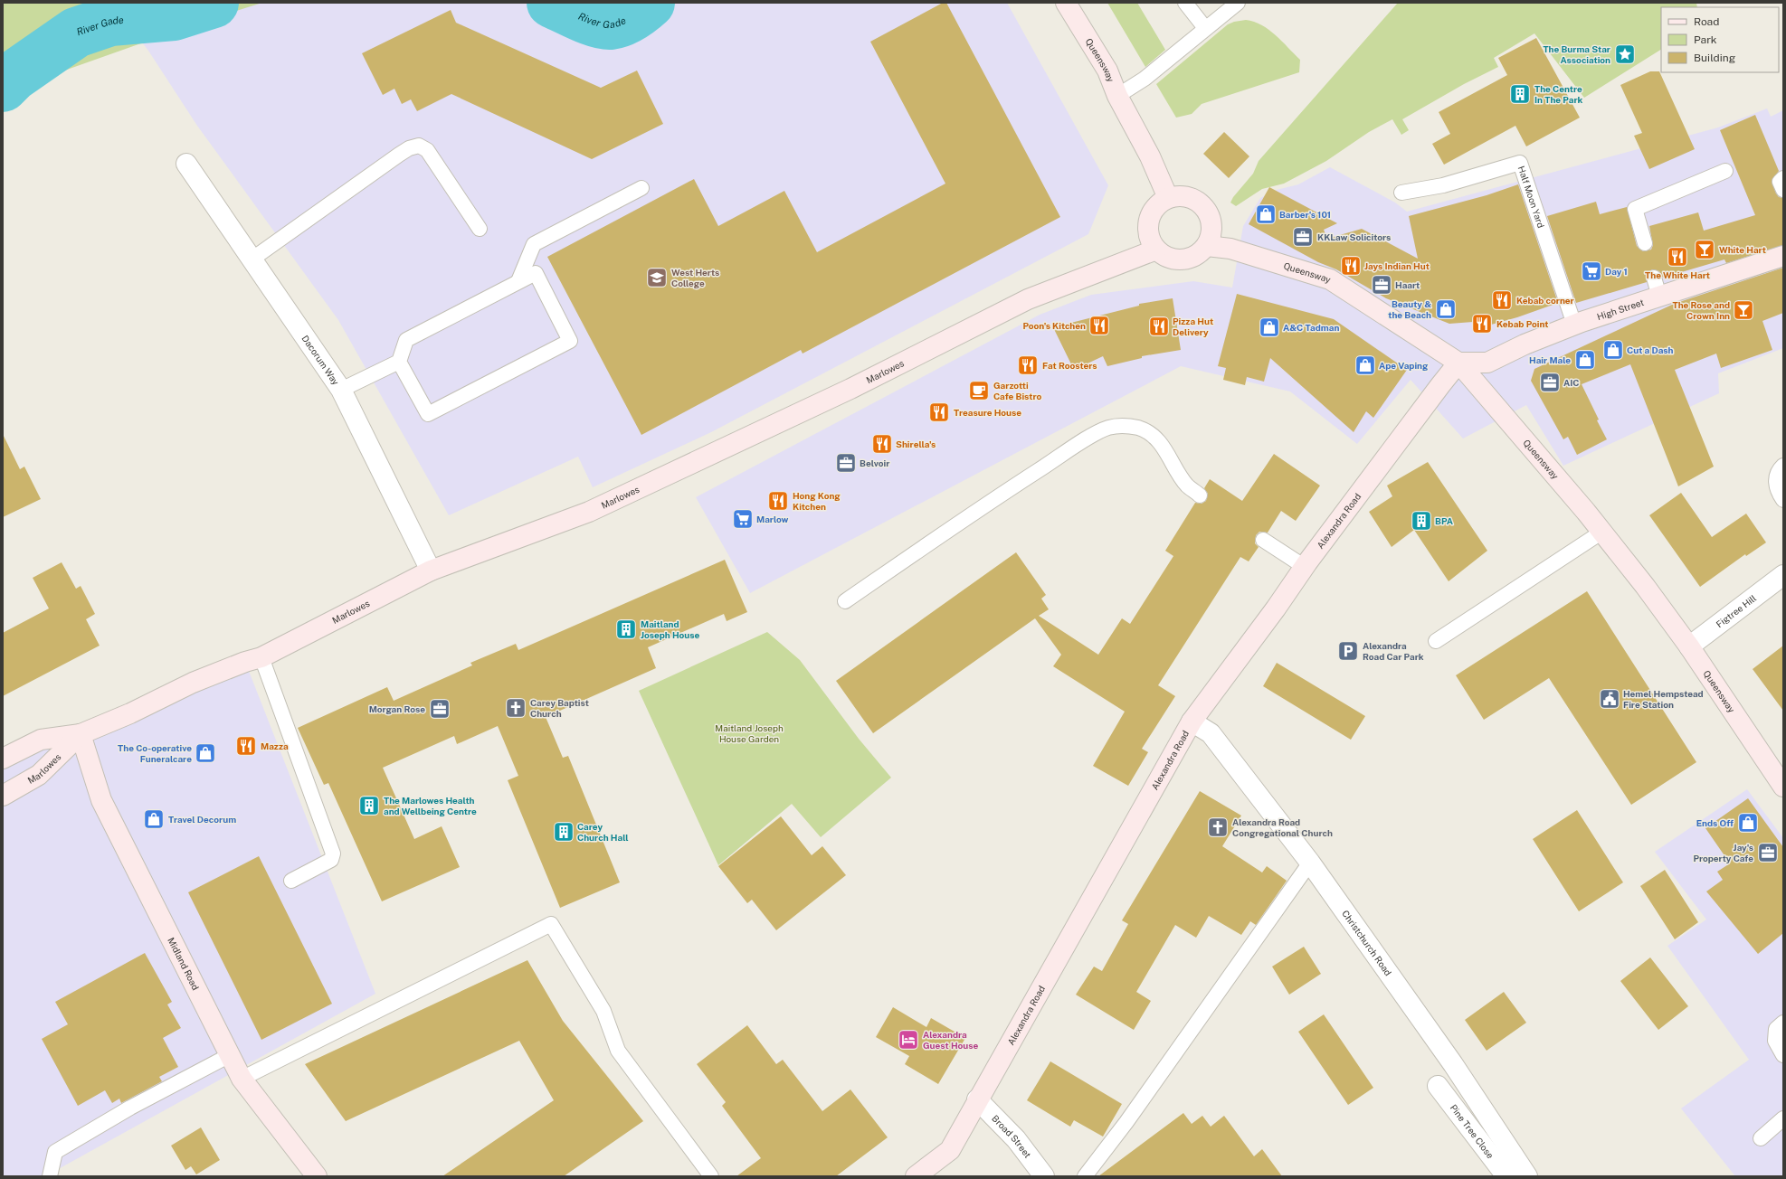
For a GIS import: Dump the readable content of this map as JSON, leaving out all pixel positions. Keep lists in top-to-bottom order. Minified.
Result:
{"streets":{"street":["Queensway","High Street","Dacorum Way","Marlowes","Alexandra Road","Figtree Hill","Christchurch Road","Midland Road","Pine Tree Close","Broad Street"],"lane":["Half Moon Yard"]},"crossings":[["Queensway","High Street"],["Queensway","Marlowes"],["Queensway","Alexandra Road"],["Queensway","Figtree Hill"],["Half Moon Yard","High Street"],["High Street","Alexandra Road"],["Dacorum Way","Marlowes"],["Marlowes","Midland Road"],["Alexandra Road","Christchurch Road"],["Alexandra Road","Broad Street"]],"water":["River Gade"],"parks":["Maitland Joseph House Garden"],"places":{"place":["The Burma Star Association"],"building":["The Centre In The Park","BPA","Maitland Joseph House","The Marlowes Health and Wellbeing Centre","Carey Church Hall"],"shop":["Barber's 101","Beauty & the Beach","A&C Tadman","Cut a Dash","Hair Male","Ape Vaping","The Co-operative Funeralcare","Travel Decorum","Ends Off"],"office":["KKLaw Solicitors","Haart","AIC","Belvoir","Morgan Rose","Jay's Property Cafe"],"bar":["White Hart","The Rose and Crown Inn"],"restaurant":["The White Hart","Jays Indian Hut","Kebab corner","Kebab Point","Poon's Kitchen","Pizza Hut Delivery","Fat Roosters","Treasure House","Shirella's","Hong Kong Kitchen","Mazza"],"supermarket":["Day 1","Marlow"],"school or university":["West Herts College"],"cafe":["Garzotti Cafe Bistro"],"parking":["Alexandra Road Car Park"],"public building":["Hemel Hempstead Fire Station"],"church":["Carey Baptist Church","Alexandra Road Congregational Church"],"hotel":["Alexandra Guest House"]},"legend":["Road","Park","Building"]}
